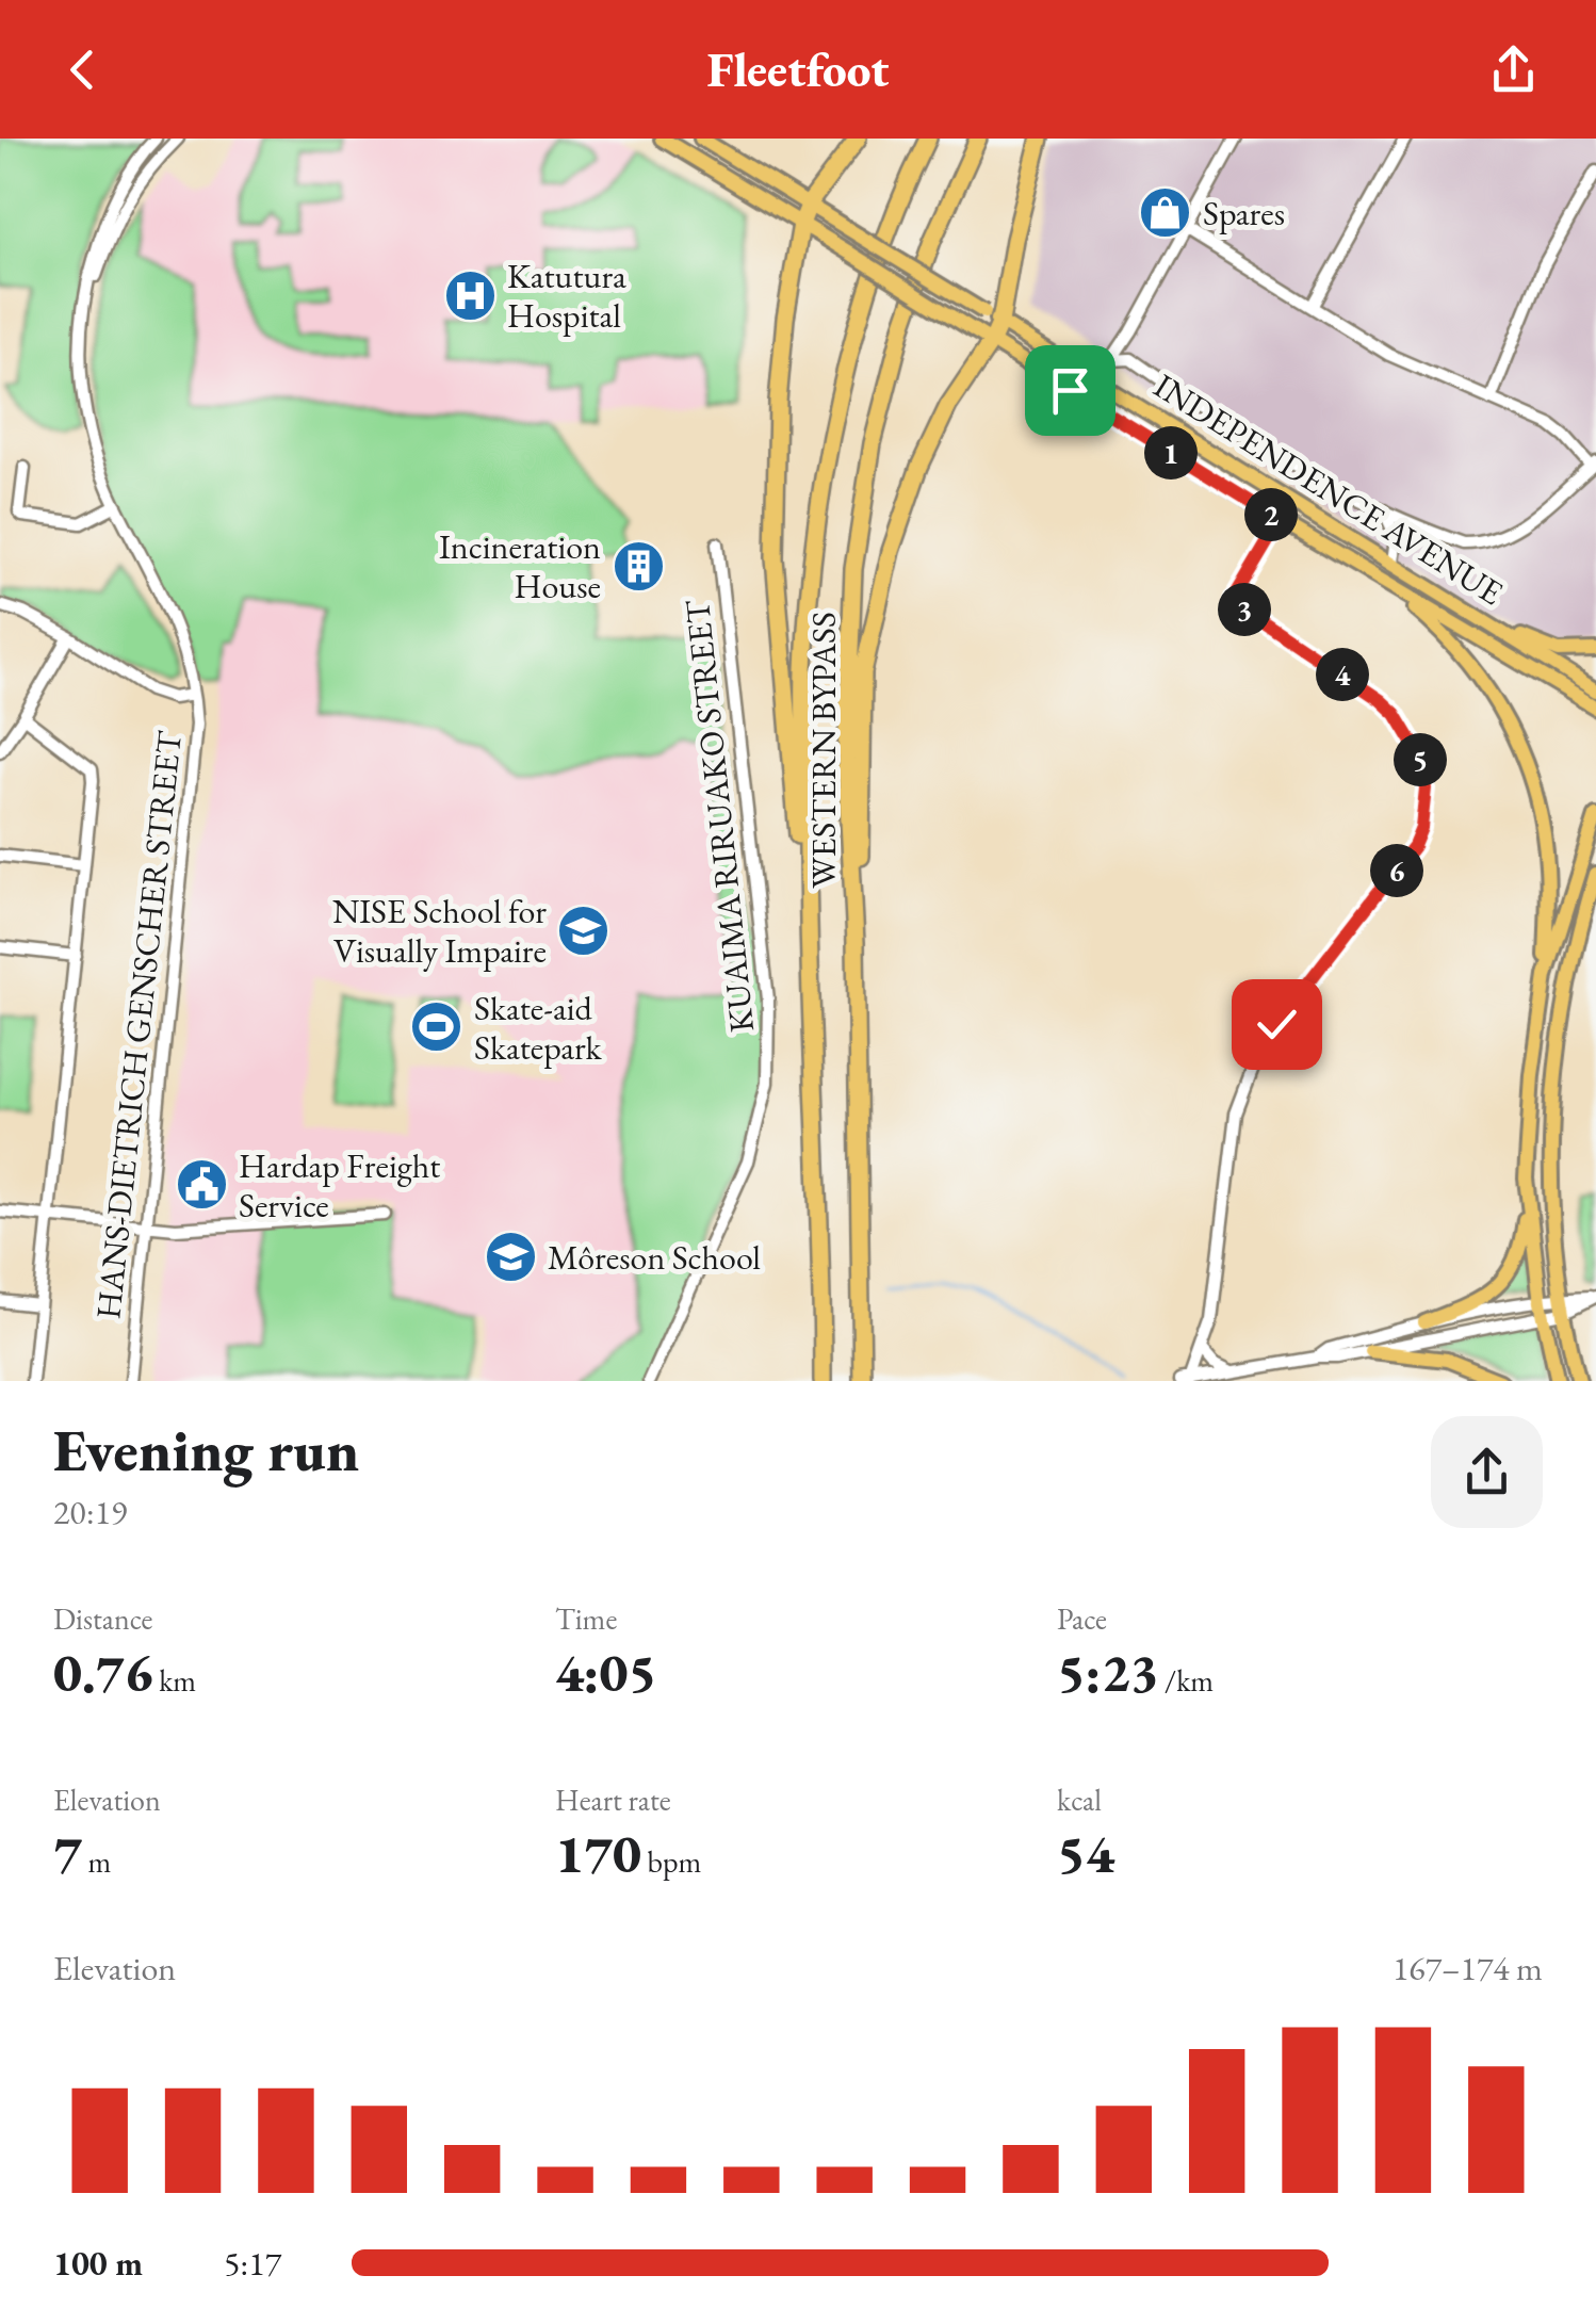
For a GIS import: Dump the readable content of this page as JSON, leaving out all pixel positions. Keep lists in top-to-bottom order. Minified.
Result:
{"streets":{"highway":["WESTERN BYPASS"],"main road":["INDEPENDENCE AVENUE"],"street":["KUAIMA RIRUAKO STREET","HANS-DIETRICH GENSCHER STREET"]},"places":{"shop":["Spares"],"hospital":["Katutura Hospital"],"building":["Incineration House"],"school or university":["NISE School for Visually Impaire","Môreson School"],"sports":["Skate-aid Skatepark"],"public building":["Hardap Freight Service"]},"page":{"header":"Fleetfoot","pins":["1","2","3","4","5","6"],"heading":["Evening run","20:19"],"stats":[["Distance","0.76 km"],["Time","4:05"],["Pace","5:23 /km"],["Elevation","7 m"],["Heart rate","170 bpm"],["kcal","54"]],"chart":["Elevation","167–174 m"],"list":[{"name":"100 m","note":"5:17"}]}}
